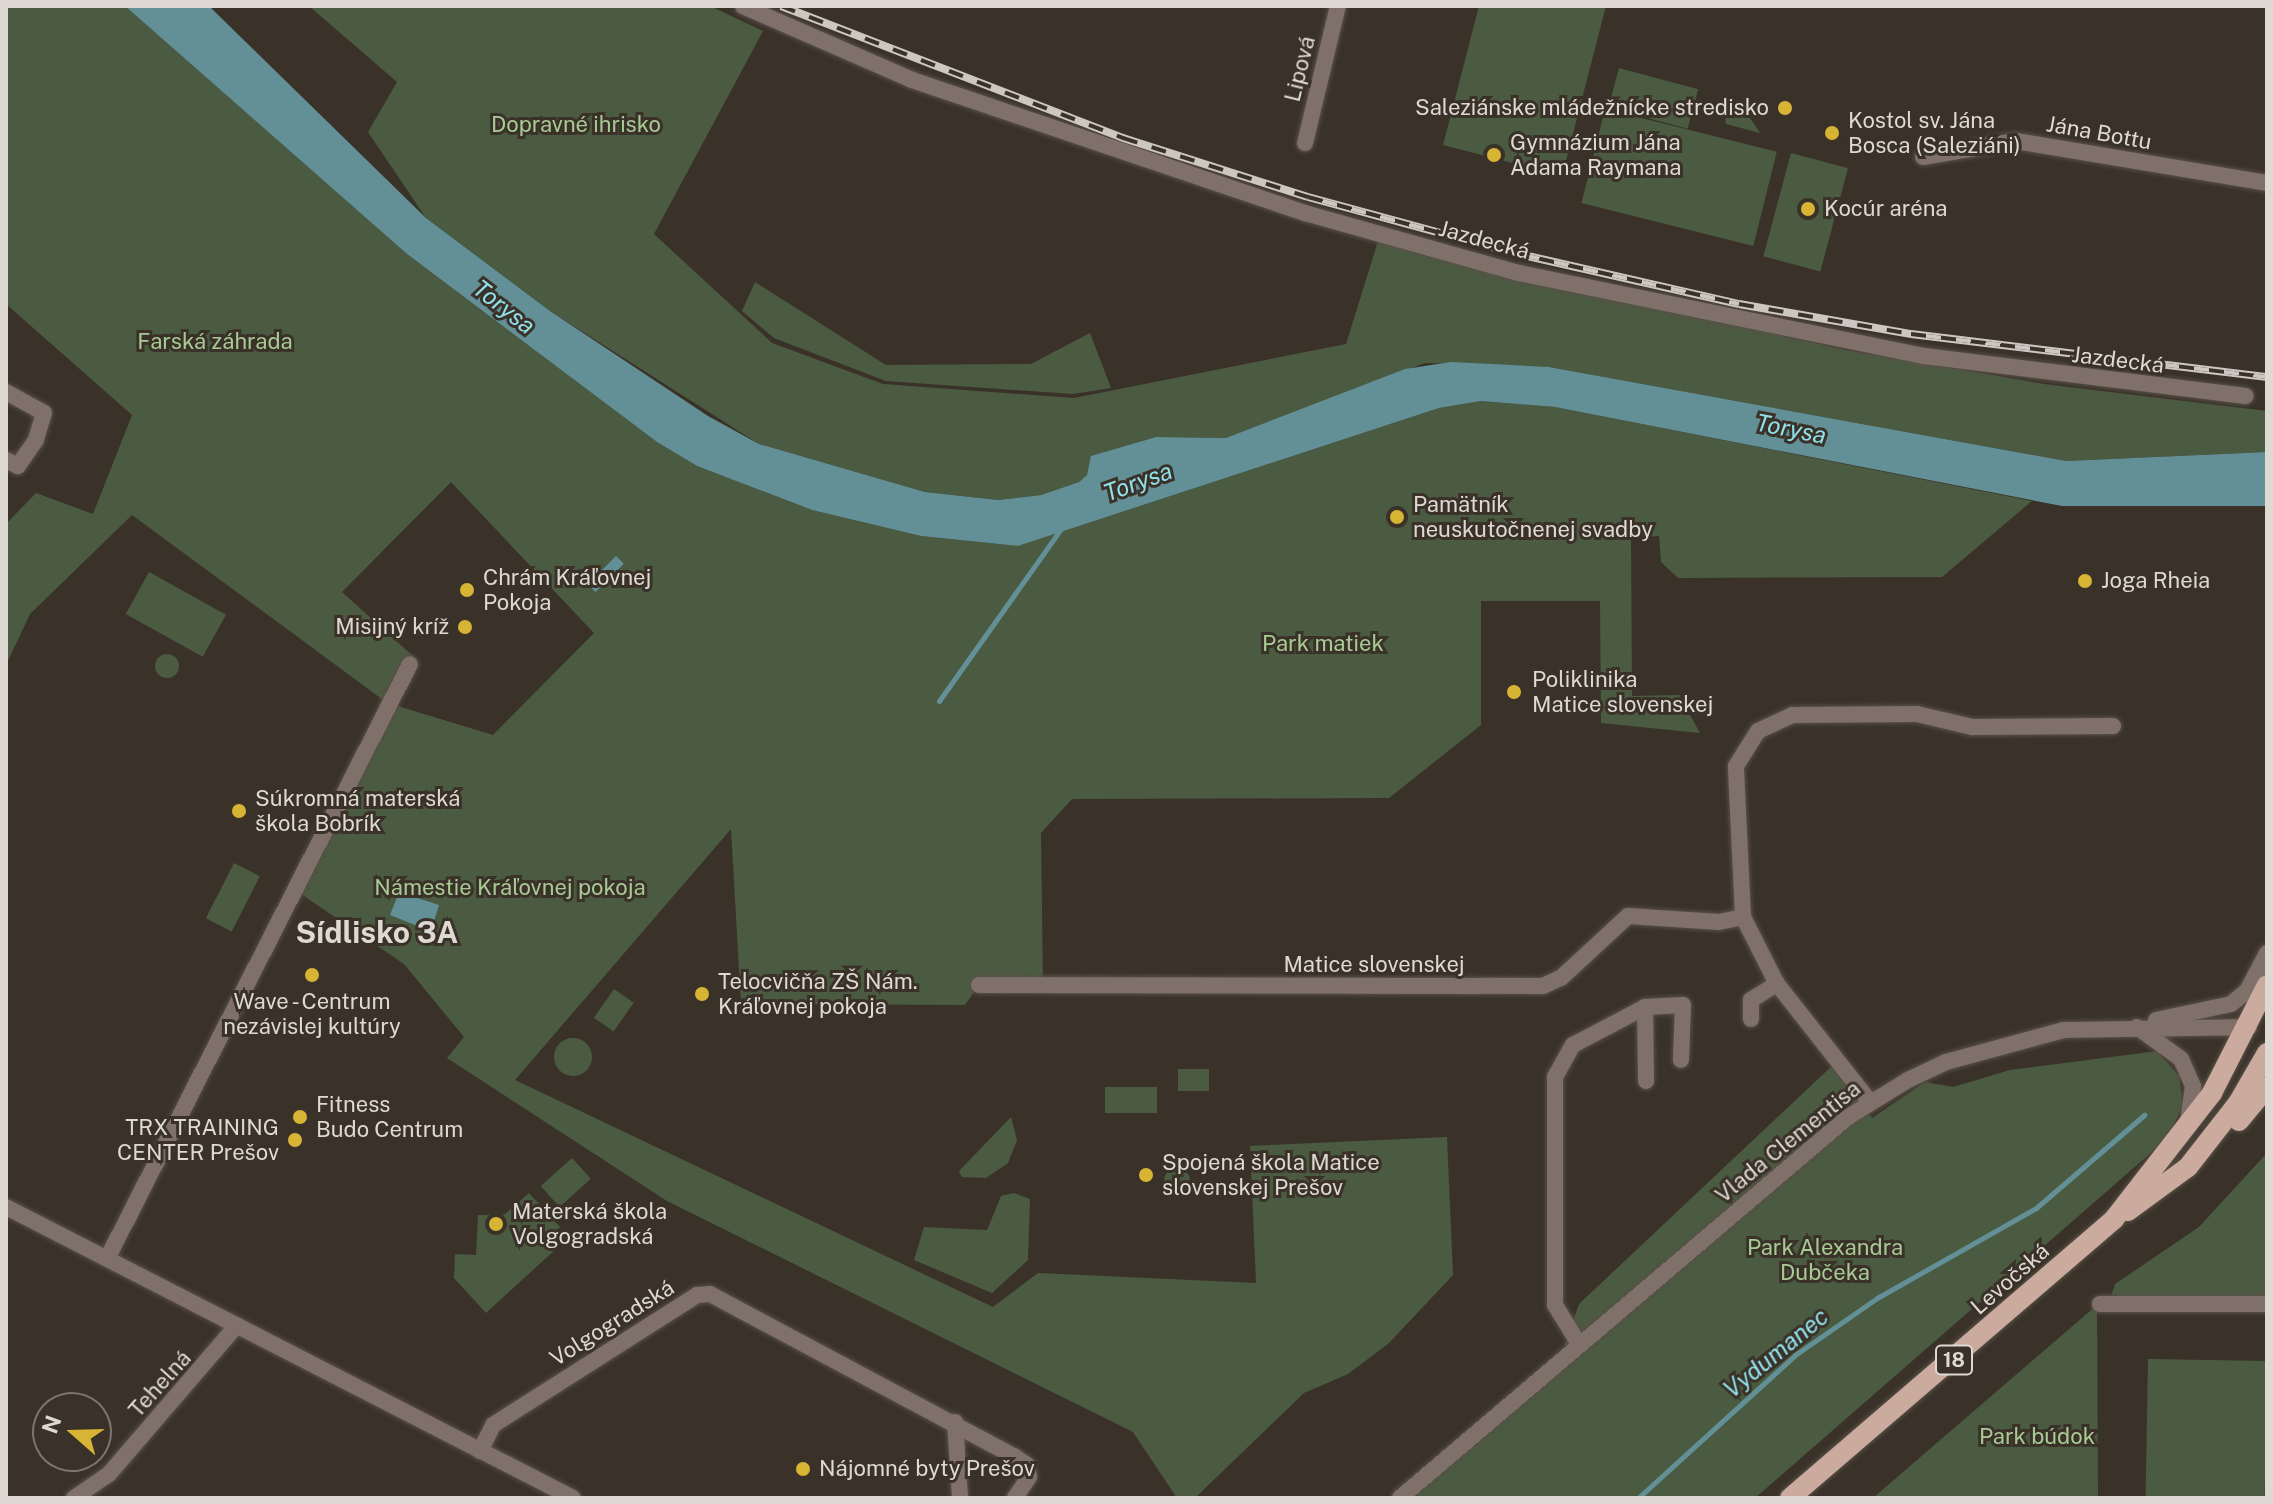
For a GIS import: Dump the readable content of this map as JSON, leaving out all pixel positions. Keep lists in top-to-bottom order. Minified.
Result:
{"streets":{"main road":["Levočská","18"],"street":["Lipová","Jána Bottu","Jazdecká","Matice slovenskej","Vlada Clementisa","Volgogradská","Tehelná"]},"crossings":[["Vlada Clementisa","Levočská"]],"districts":["Sídlisko 3A"],"water":["Torysa","Vydumanec"],"parks":["Dopravné ihrisko","Farská záhrada","Park matiek","Námestie Kráľovnej pokoja","Park Alexandra Dubčeka","Park búdok"],"places":["Saleziánske mládežnícke stredisko","Kostol sv. Jána Bosca (Saleziáni)","Gymnázium Jána Adama Raymana","Kocúr aréna","Pamätník neuskutočnenej svadby","Joga Rheia","Chrám Kráľovnej Pokoja","Misijný kríž","Poliklinika Matice slovenskej","Súkromná materská škola Bobrík","Wave - Centrum nezávislej kultúry","Telocvičňa ZŠ Nám. Kráľovnej pokoja","Fitness Budo Centrum","TRX TRAINING CENTER Prešov","Spojená škola Matice slovenskej Prešov","Materská škola Volgogradská","Nájomné byty Prešov"],"north":"left"}
